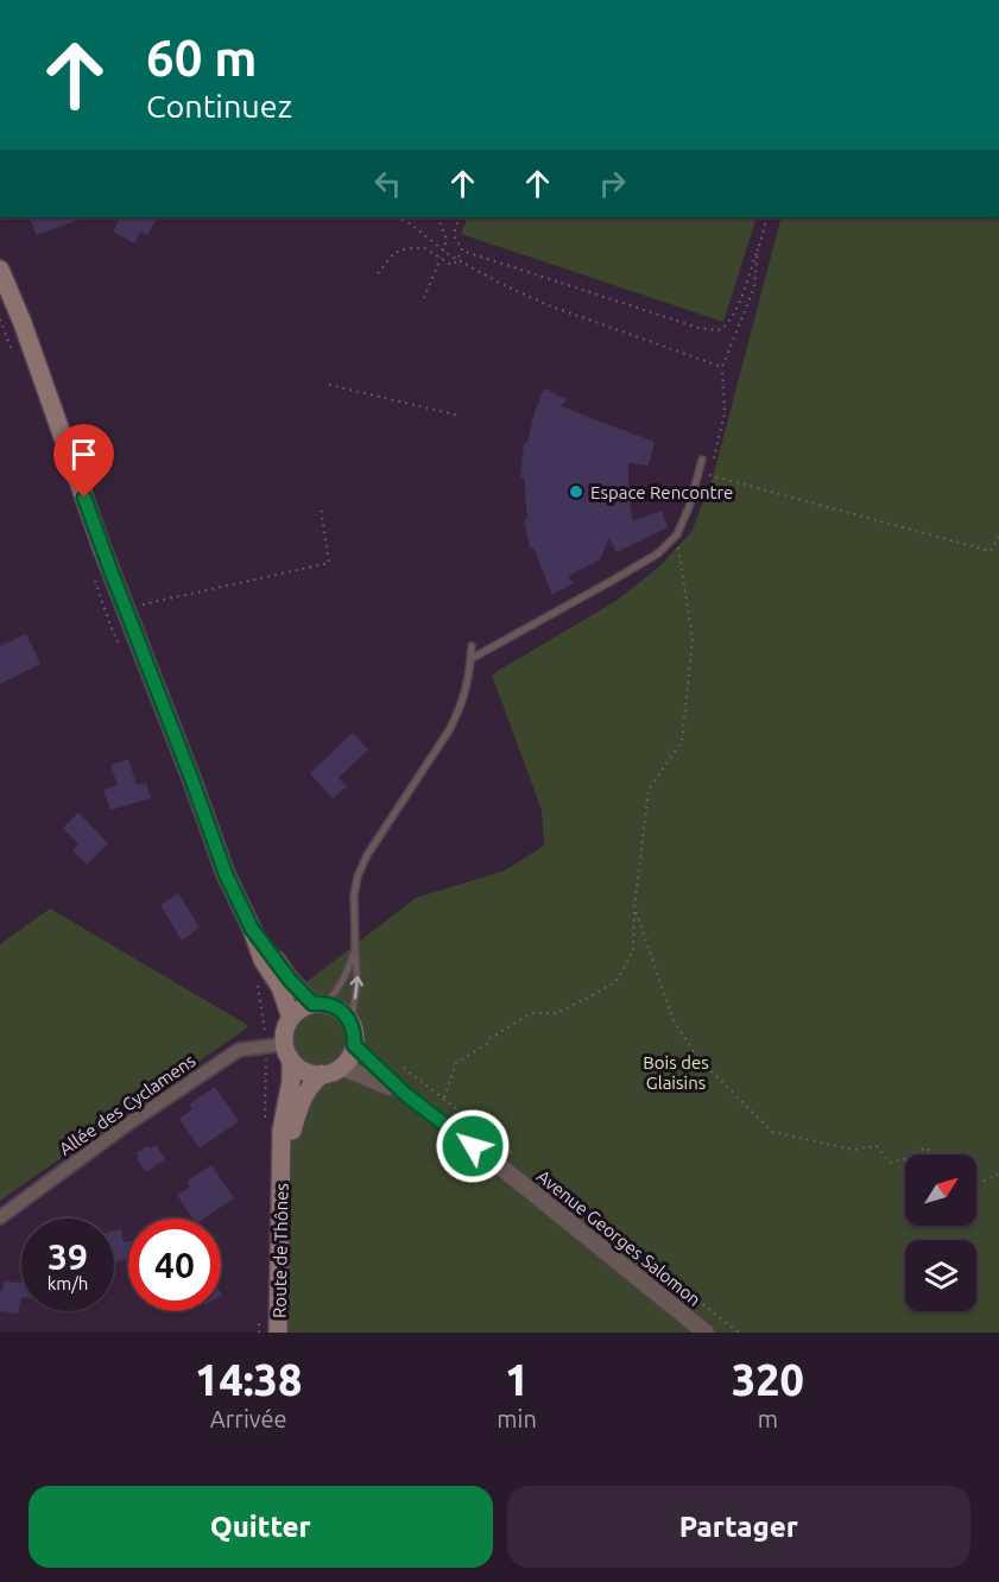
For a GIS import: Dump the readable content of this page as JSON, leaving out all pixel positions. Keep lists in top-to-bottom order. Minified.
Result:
{"streets":{"main road":["Route de Thônes"],"street":["Allée des Cyclamens","Avenue Georges Salomon"]},"crossings":[["Allée des Cyclamens","Avenue Georges Salomon"],["Allée des Cyclamens","Route de Thônes"],["Avenue Georges Salomon","Route de Thônes"]],"parks":["Bois des Glaisins"],"places":["Espace Rencontre"],"north":"top right","page":{"turn":["60 m","Continuez"],"speed":"39 km/h","limit":"40","eta":["14:38","Arrivée","1","min","320","m"],"buttons":["Quitter","Partager"]}}
